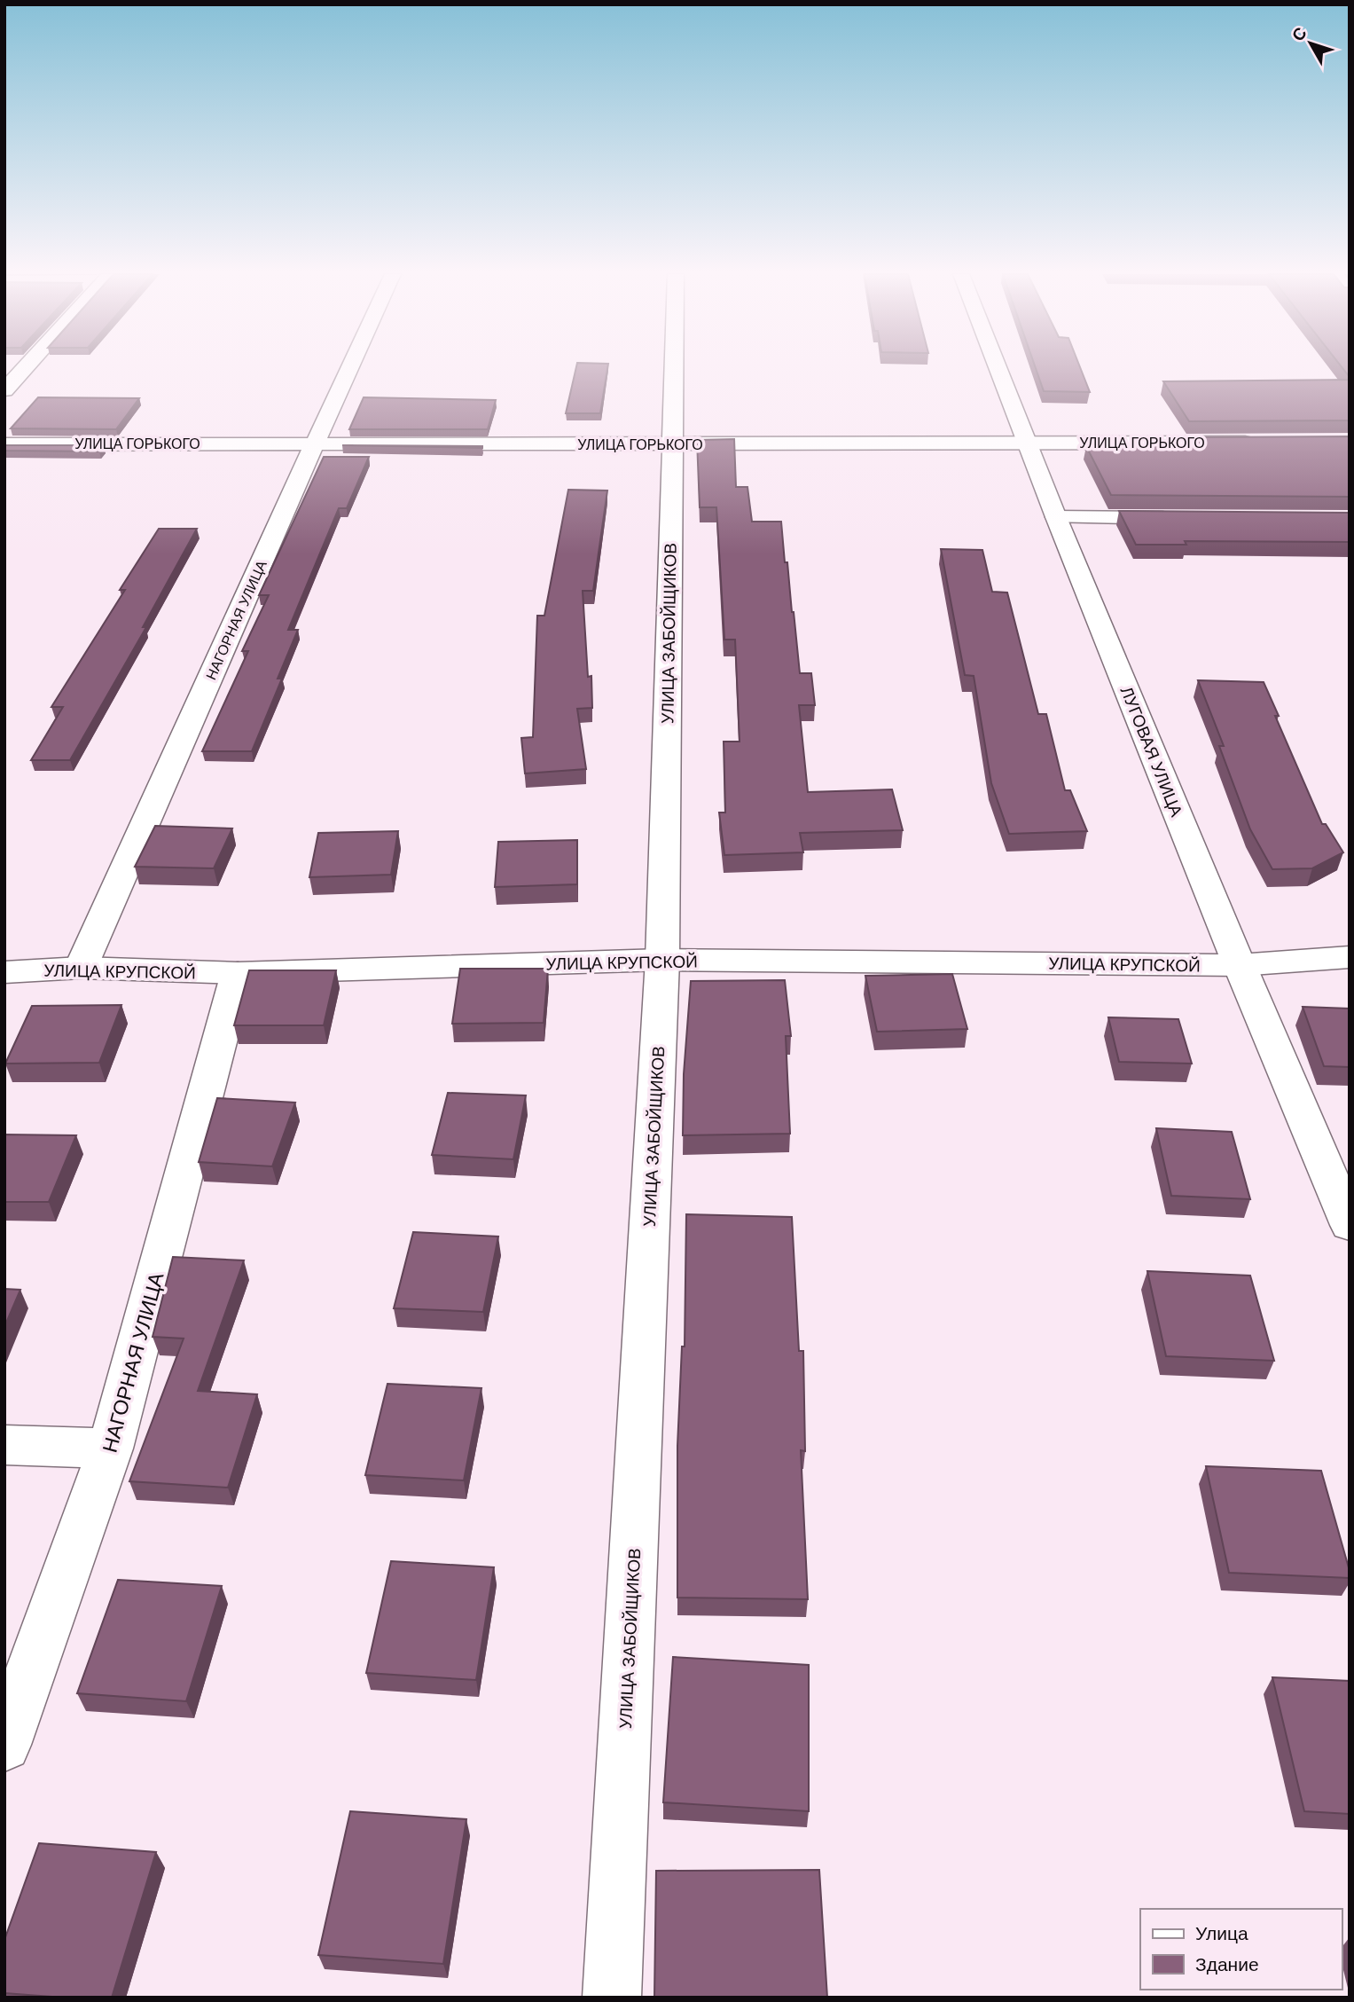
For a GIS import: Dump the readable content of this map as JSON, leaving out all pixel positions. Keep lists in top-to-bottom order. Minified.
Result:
{"streets":{"street":["УЛИЦА ГОРЬКОГО","НАГОРНАЯ УЛИЦА","УЛИЦА ЗАБОЙЩИКОВ","ЛУГОВАЯ УЛИЦА","УЛИЦА КРУПСКОЙ"]},"crossings":[["УЛИЦА ГОРЬКОГО","НАГОРНАЯ УЛИЦА"],["УЛИЦА ГОРЬКОГО","УЛИЦА ЗАБОЙЩИКОВ"],["УЛИЦА ГОРЬКОГО","ЛУГОВАЯ УЛИЦА"],["НАГОРНАЯ УЛИЦА","УЛИЦА КРУПСКОЙ"],["УЛИЦА ЗАБОЙЩИКОВ","УЛИЦА КРУПСКОЙ"],["ЛУГОВАЯ УЛИЦА","УЛИЦА КРУПСКОЙ"]],"legend":["Улица","Здание"],"north":"top left"}
